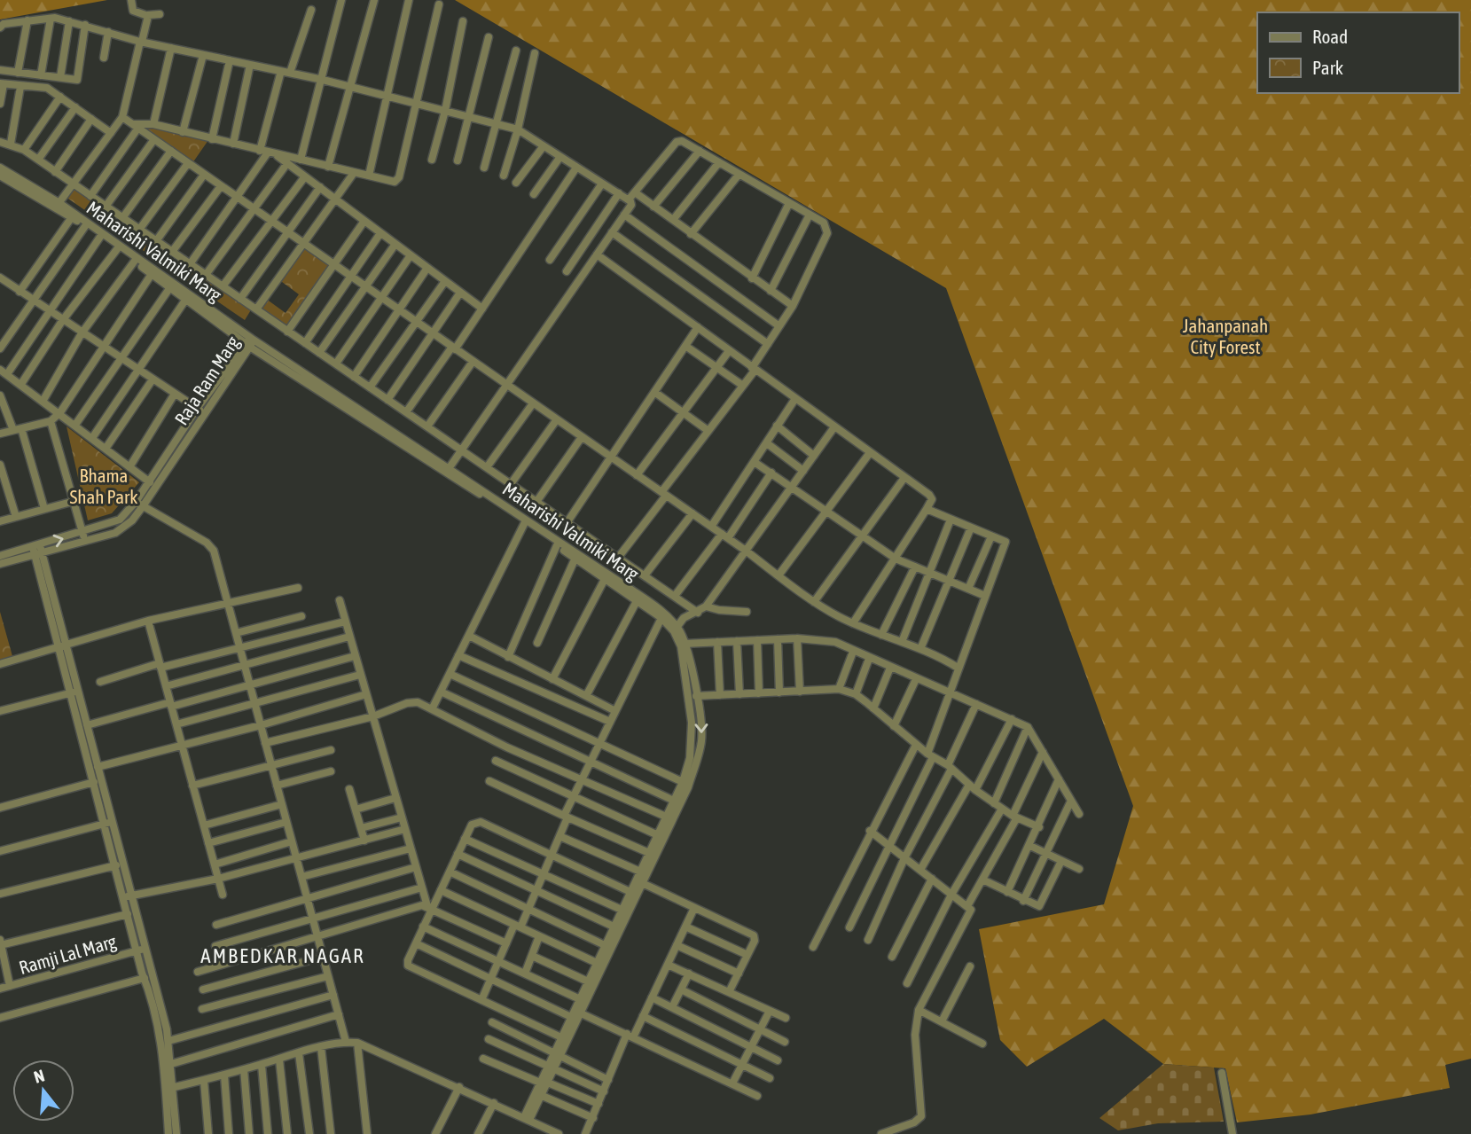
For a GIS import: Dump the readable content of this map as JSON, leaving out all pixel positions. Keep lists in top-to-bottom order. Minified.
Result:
{"streets":{"street":["Maharishi Valmiki Marg","Raja Ram Marg","Ramji Lal Marg"]},"crossings":[["Maharishi Valmiki Marg","Raja Ram Marg"]],"districts":["AMBEDKAR NAGAR"],"parks":["Jahanpanah City Forest","Bhama Shah Park"],"legend":["Road","Park"],"north":"top"}
